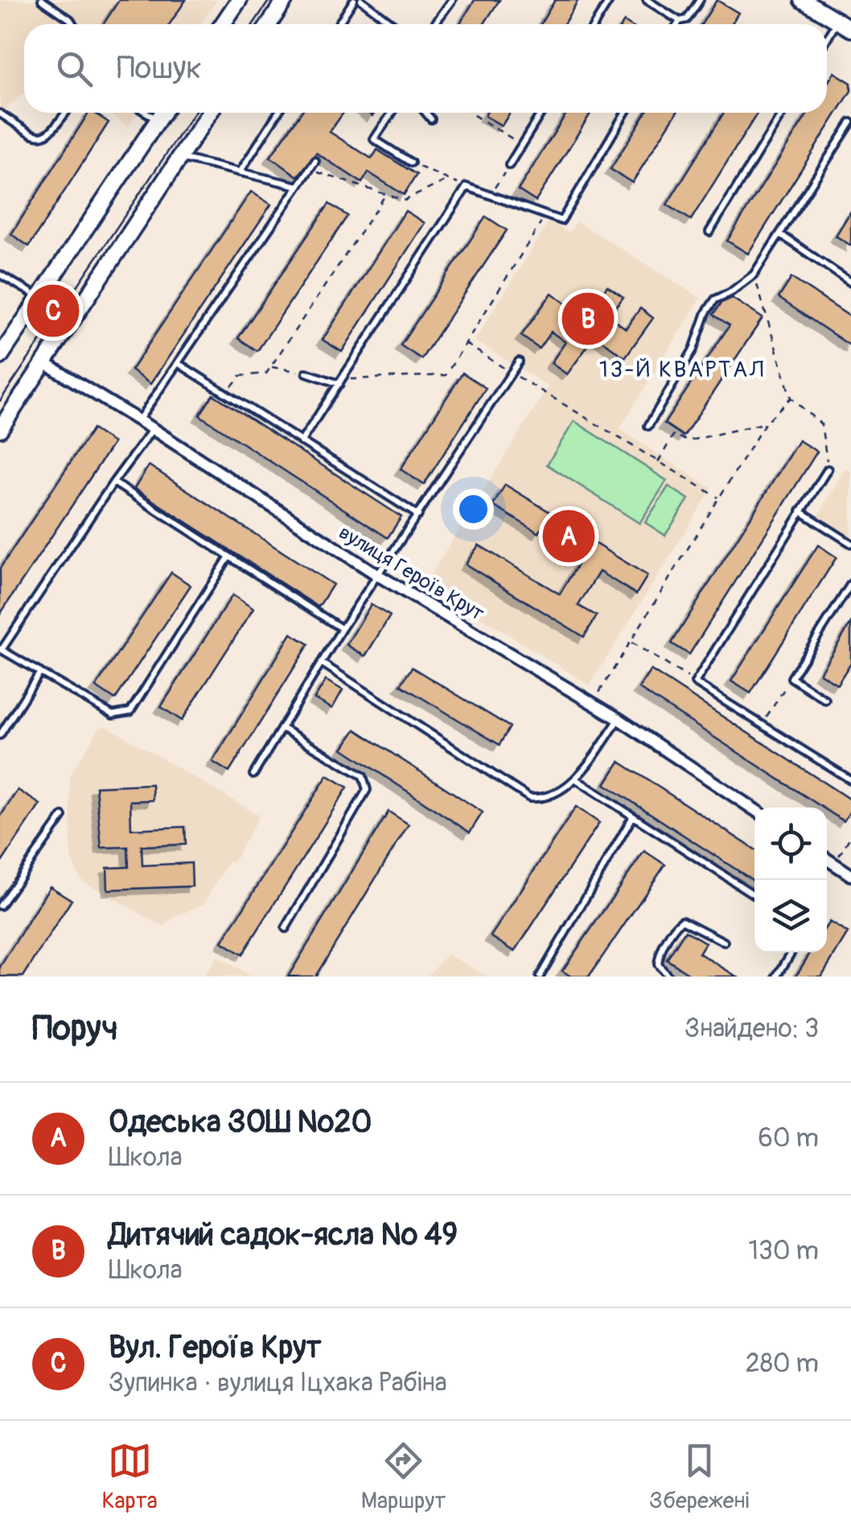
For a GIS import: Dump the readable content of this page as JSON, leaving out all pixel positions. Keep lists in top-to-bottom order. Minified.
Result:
{"streets":{"street":["вулиця Героїв Крут"]},"districts":["13-Й КВАРТАЛ"],"page":{"search":"Пошук","pins":["C","B","A"],"heading":["Поруч","Знайдено: 3"],"list":[{"mark":"A","name":"Одеська ЗОШ №20","note":"Школа","value":"60 m"},{"mark":"B","name":"Дитячий садок-ясла № 49","note":"Школа","value":"130 m"},{"mark":"C","name":"Вул. Героїв Крут","note":"Зупинка · вулиця Іцхака Рабіна","value":"280 m"}],"nav":["Карта","Маршрут","Збережені"]}}
